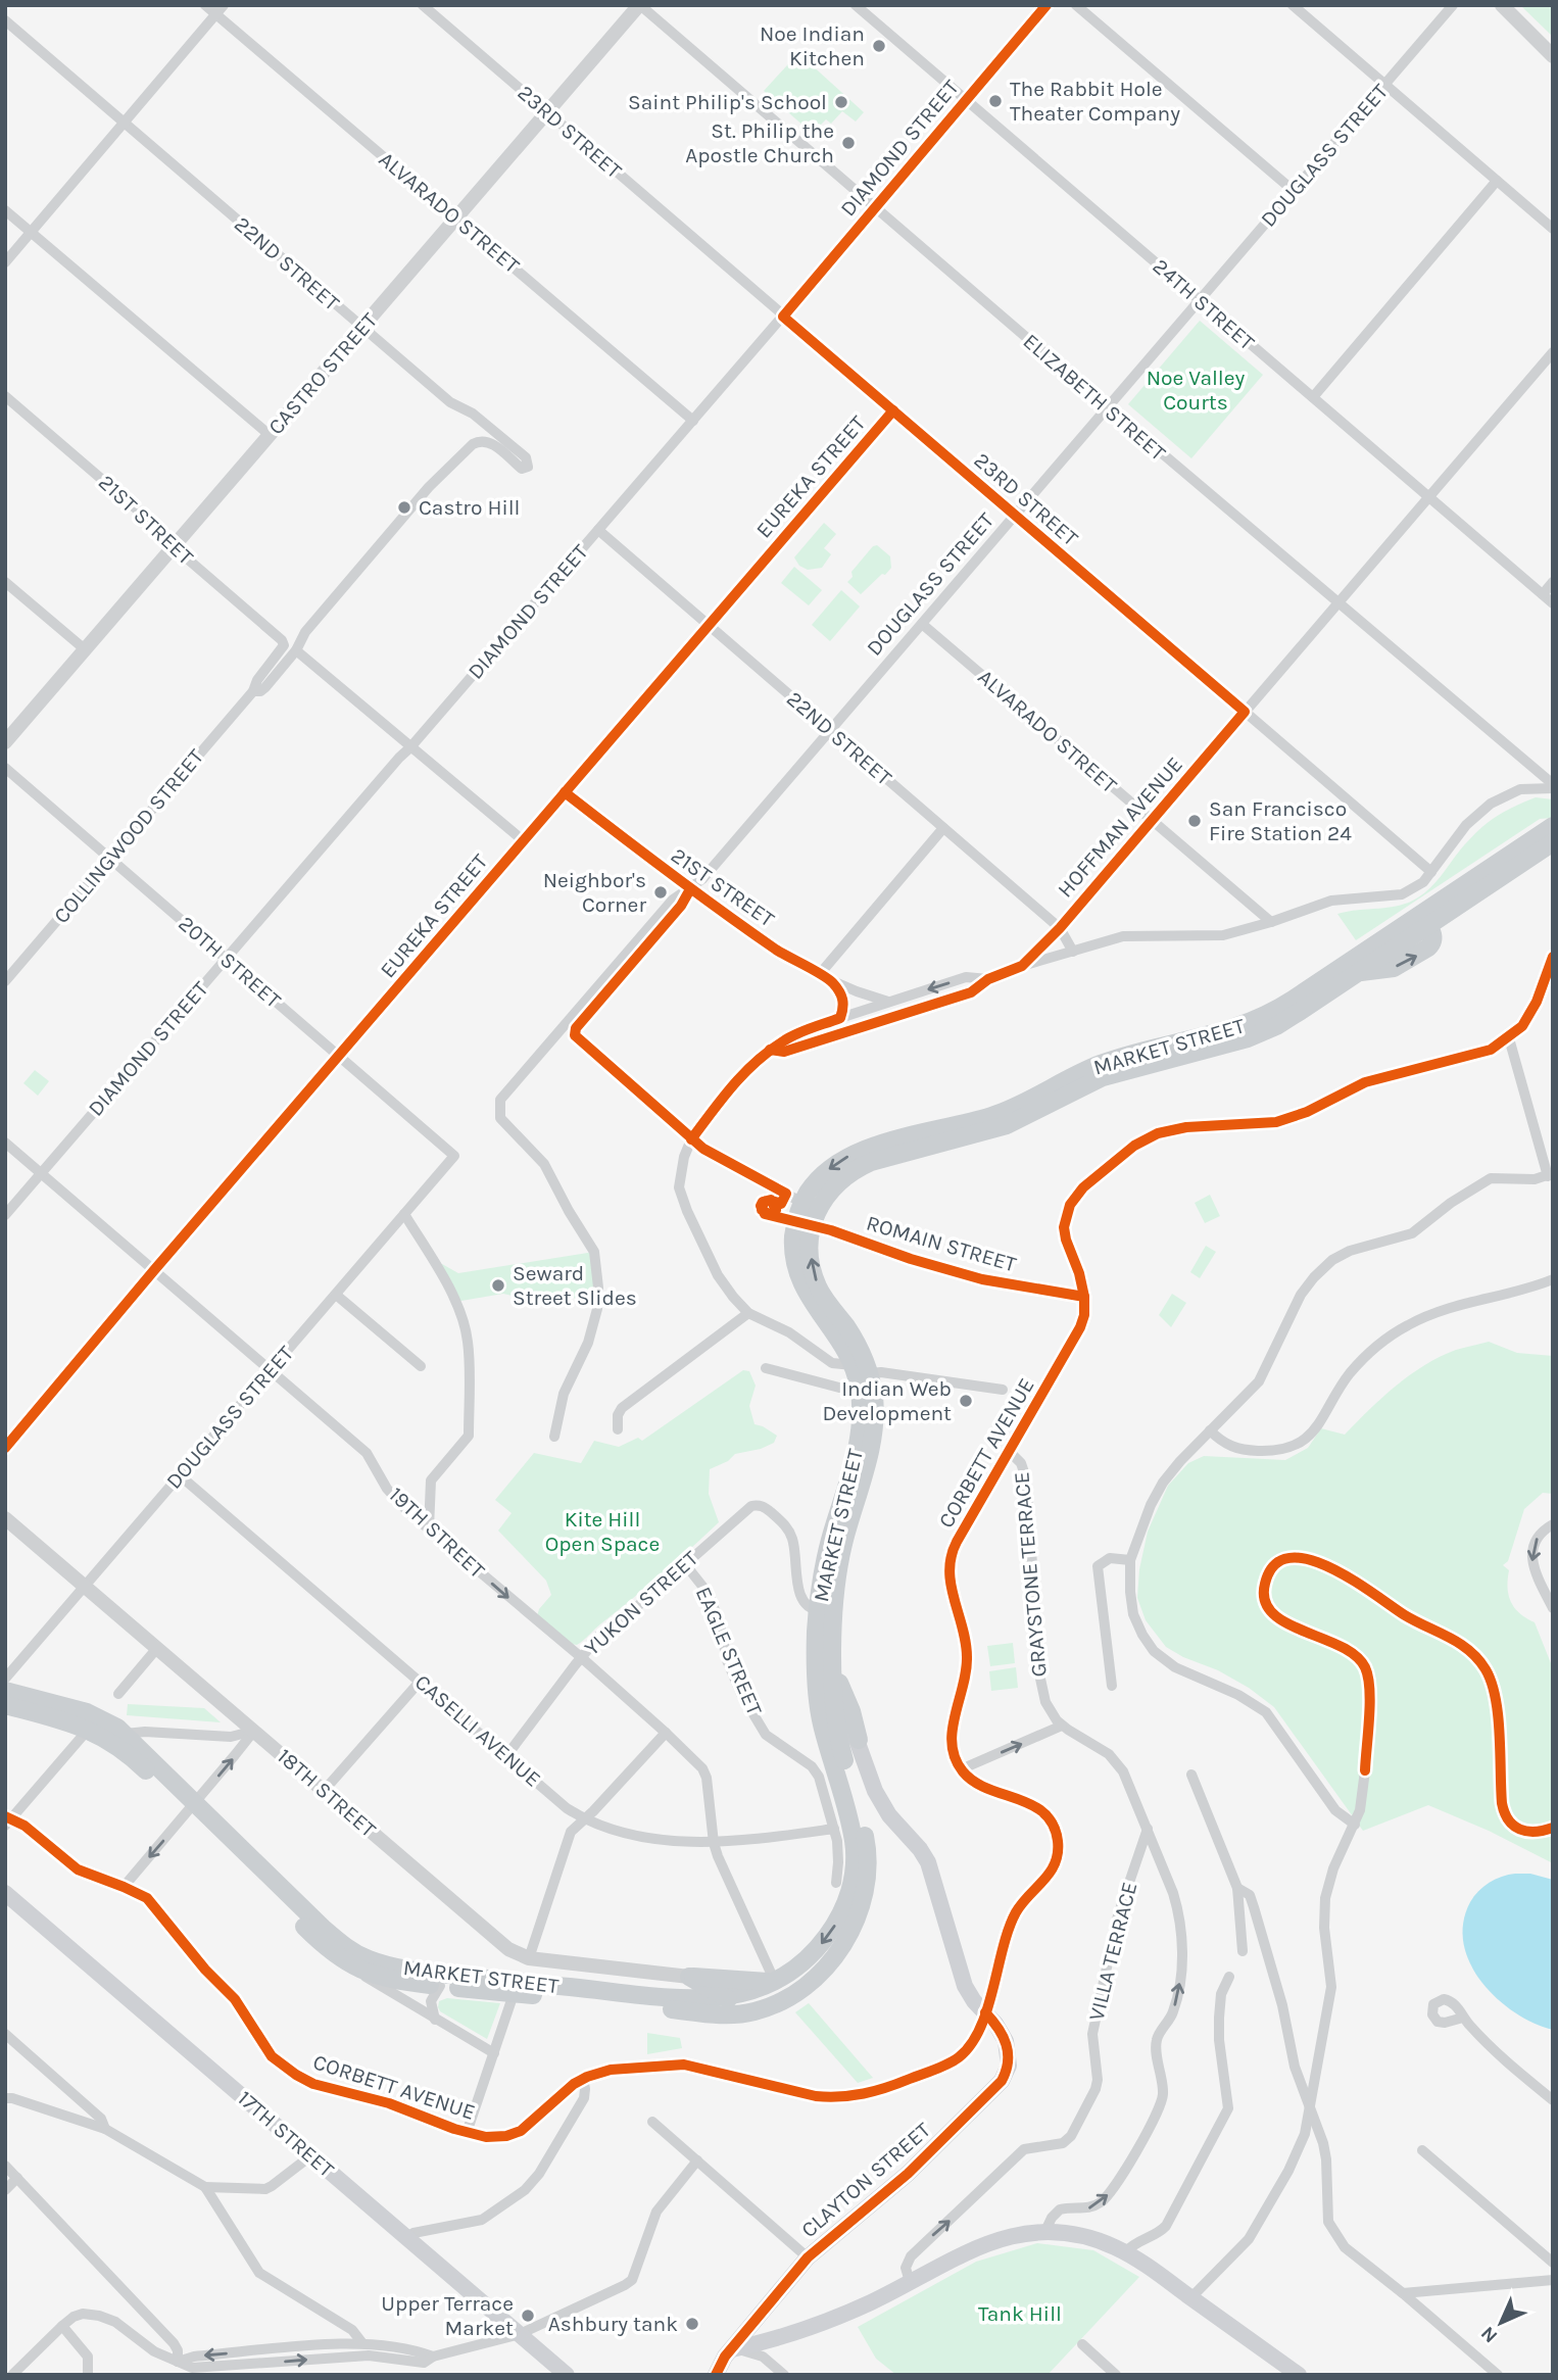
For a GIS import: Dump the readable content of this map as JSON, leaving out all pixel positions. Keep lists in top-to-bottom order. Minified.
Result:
{"streets":{"main road":["MARKET STREET","17TH STREET","CLAYTON STREET"],"street":["23RD STREET","DIAMOND STREET","DOUGLASS STREET","ALVARADO STREET","22ND STREET","24TH STREET","CASTRO STREET","ELIZABETH STREET","EUREKA STREET","21ST STREET","HOFFMAN AVENUE","COLLINGWOOD STREET","20TH STREET","ROMAIN STREET","CORBETT AVENUE","19TH STREET","GRAYSTONE TERRACE","YUKON STREET","EAGLE STREET","CASELLI AVENUE","18TH STREET","VILLA TERRACE"]},"crossings":[["23RD STREET","DIAMOND STREET"],["23RD STREET","DOUGLASS STREET"],["23RD STREET","CASTRO STREET"],["23RD STREET","EUREKA STREET"],["23RD STREET","HOFFMAN AVENUE"],["DIAMOND STREET","ALVARADO STREET"],["DIAMOND STREET","22ND STREET"],["DIAMOND STREET","24TH STREET"],["DIAMOND STREET","ELIZABETH STREET"],["DIAMOND STREET","20TH STREET"],["DIAMOND STREET","19TH STREET"],["DOUGLASS STREET","ALVARADO STREET"],["DOUGLASS STREET","22ND STREET"],["DOUGLASS STREET","24TH STREET"],["DOUGLASS STREET","ELIZABETH STREET"],["DOUGLASS STREET","21ST STREET"],["DOUGLASS STREET","20TH STREET"],["DOUGLASS STREET","19TH STREET"],["DOUGLASS STREET","CASELLI AVENUE"],["DOUGLASS STREET","18TH STREET"],["ALVARADO STREET","CASTRO STREET"],["ALVARADO STREET","HOFFMAN AVENUE"],["22ND STREET","CASTRO STREET"],["22ND STREET","EUREKA STREET"],["22ND STREET","HOFFMAN AVENUE"],["22ND STREET","COLLINGWOOD STREET"],["24TH STREET","HOFFMAN AVENUE"],["CASTRO STREET","ELIZABETH STREET"],["CASTRO STREET","21ST STREET"],["ELIZABETH STREET","HOFFMAN AVENUE"],["EUREKA STREET","21ST STREET"],["EUREKA STREET","20TH STREET"],["EUREKA STREET","19TH STREET"],["21ST STREET","COLLINGWOOD STREET"],["COLLINGWOOD STREET","20TH STREET"],["MARKET STREET","19TH STREET"],["MARKET STREET","YUKON STREET"],["ROMAIN STREET","CORBETT AVENUE"],["CORBETT AVENUE","GRAYSTONE TERRACE"],["CORBETT AVENUE","CLAYTON STREET"],["19TH STREET","YUKON STREET"],["19TH STREET","CASELLI AVENUE"],["GRAYSTONE TERRACE","VILLA TERRACE"],["YUKON STREET","EAGLE STREET"],["YUKON STREET","CASELLI AVENUE"],["EAGLE STREET","CASELLI AVENUE"]],"one_way":["VILLA TERRACE"],"parks":["Noe Valley Courts","Kite Hill Open Space","Tank Hill"],"places":["Noe Indian Kitchen","The Rabbit Hole Theater Company","Saint Philip's School","St. Philip the Apostle Church","Castro Hill","San Francisco Fire Station 24","Neighbor's Corner","Seward Street Slides","Indian Web Development","Upper Terrace Market","Ashbury tank"],"north":"bottom left"}
